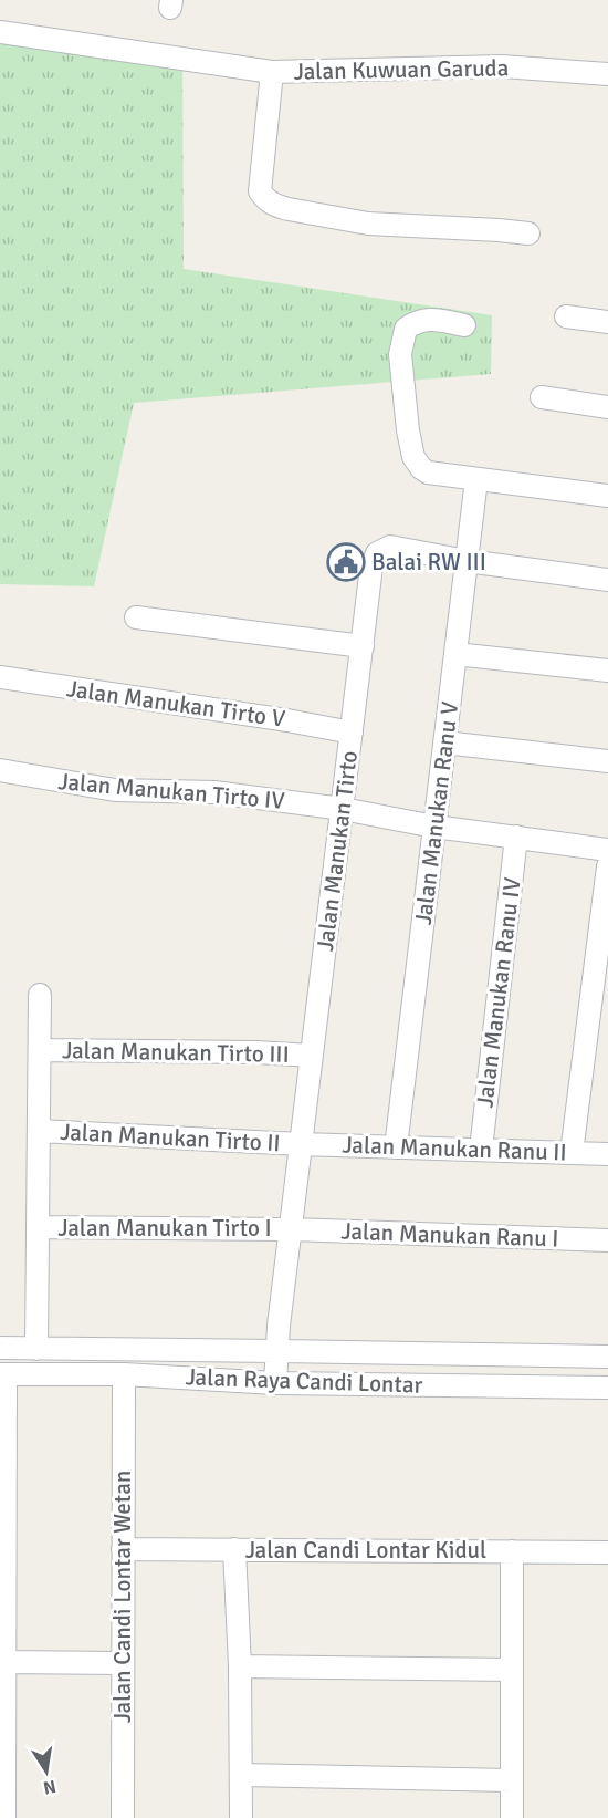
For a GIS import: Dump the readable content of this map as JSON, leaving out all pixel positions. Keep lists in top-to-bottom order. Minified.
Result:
{"streets":{"street":["Jalan Kuwuan Garuda","Jalan Manukan Tirto V","Jalan Manukan Tirto IV","Jalan Manukan Ranu V","Jalan Manukan Tirto","Jalan Manukan Ranu IV","Jalan Manukan Tirto III","Jalan Manukan Tirto II","Jalan Manukan Ranu II","Jalan Manukan Tirto I","Jalan Manukan Ranu I","Jalan Raya Candi Lontar","Jalan Candi Lontar Kidul","Jalan Candi Lontar Wetan"]},"crossings":[["Jalan Manukan Tirto V","Jalan Manukan Tirto"],["Jalan Manukan Tirto IV","Jalan Manukan Ranu V"],["Jalan Manukan Tirto IV","Jalan Manukan Tirto"],["Jalan Manukan Tirto IV","Jalan Manukan Ranu IV"],["Jalan Manukan Ranu V","Jalan Manukan Tirto"],["Jalan Manukan Ranu V","Jalan Manukan Ranu II"],["Jalan Manukan Tirto","Jalan Manukan Tirto III"],["Jalan Manukan Tirto","Jalan Manukan Tirto II"],["Jalan Manukan Tirto","Jalan Manukan Ranu II"],["Jalan Manukan Tirto","Jalan Manukan Tirto I"],["Jalan Manukan Tirto","Jalan Manukan Ranu I"],["Jalan Manukan Tirto","Jalan Raya Candi Lontar"],["Jalan Manukan Ranu IV","Jalan Manukan Ranu II"],["Jalan Manukan Tirto III","Jalan Manukan Tirto I"],["Jalan Manukan Tirto II","Jalan Manukan Ranu II"],["Jalan Manukan Tirto II","Jalan Manukan Tirto I"],["Jalan Manukan Tirto I","Jalan Manukan Ranu I"],["Jalan Manukan Tirto I","Jalan Raya Candi Lontar"],["Jalan Raya Candi Lontar","Jalan Candi Lontar Wetan"],["Jalan Candi Lontar Kidul","Jalan Candi Lontar Wetan"]],"places":{"public building":["Balai RW III"]},"north":"bottom"}
